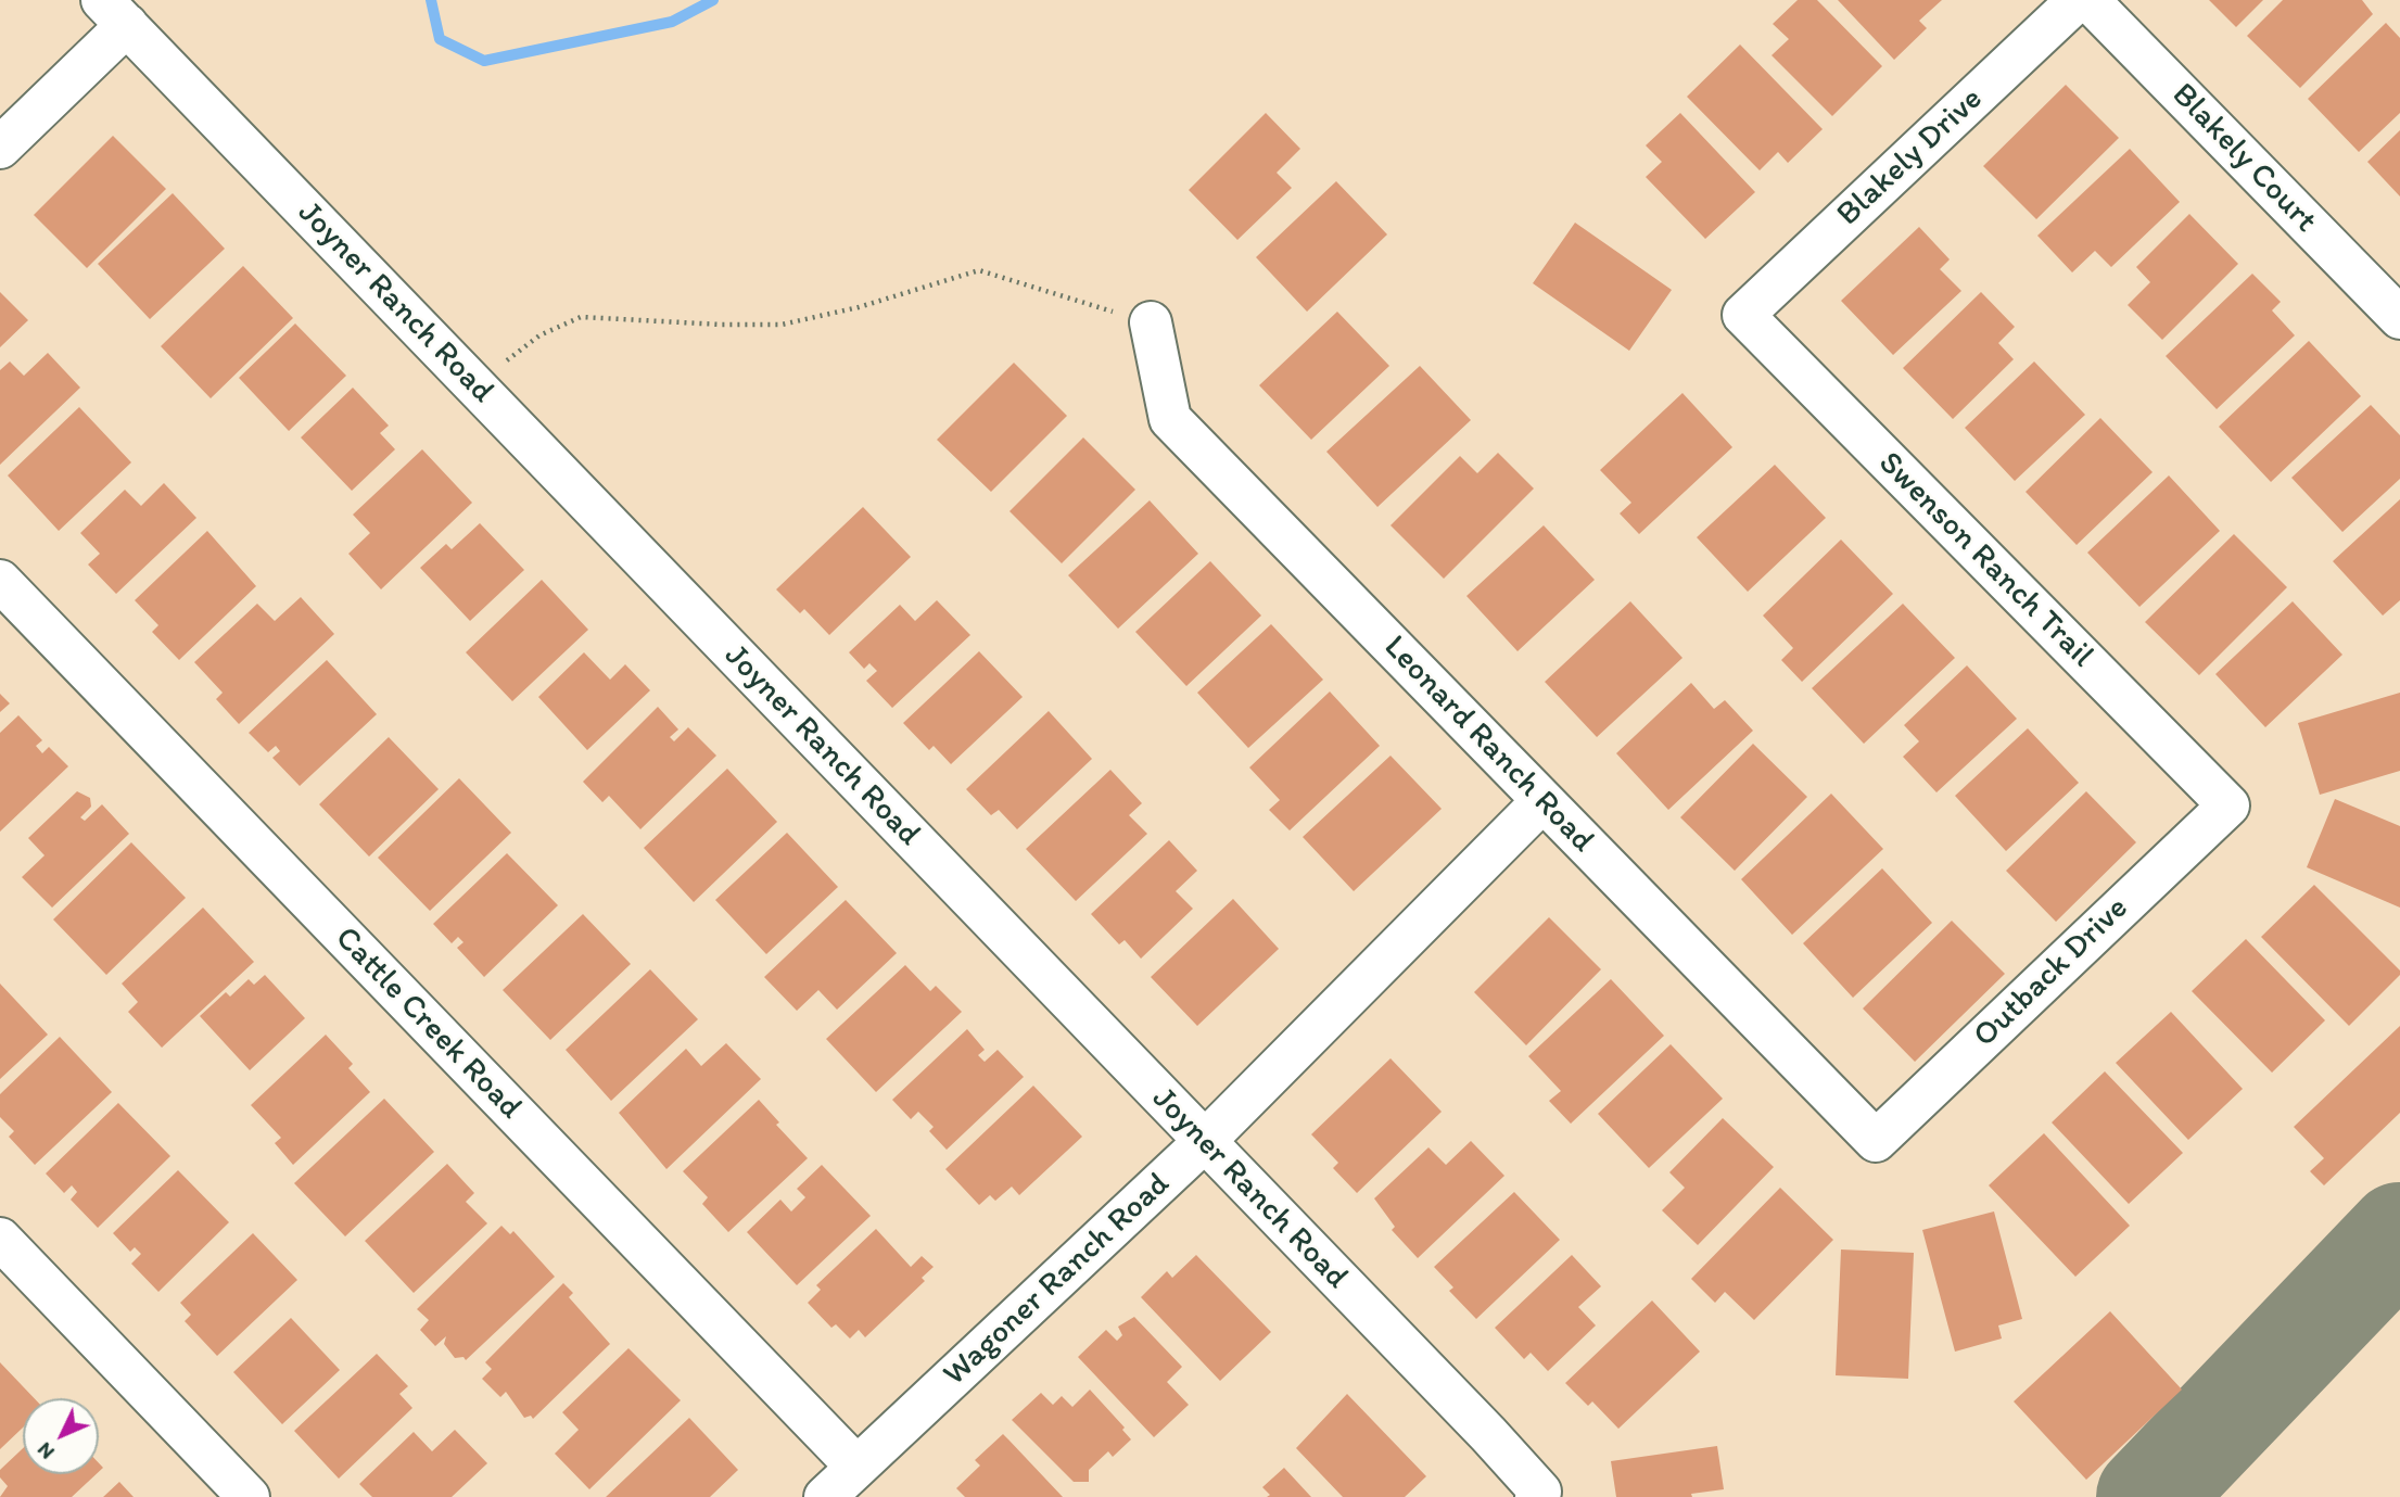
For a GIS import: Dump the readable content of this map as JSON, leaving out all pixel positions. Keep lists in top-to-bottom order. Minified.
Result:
{"streets":{"street":["Blakely Drive","Blakely Court","Joyner Ranch Road","Swenson Ranch Trail","Leonard Ranch Road","Outback Drive","Cattle Creek Road","Wagoner Ranch Road"]},"crossings":[["Blakely Drive","Swenson Ranch Trail"],["Joyner Ranch Road","Wagoner Ranch Road"],["Swenson Ranch Trail","Outback Drive"],["Leonard Ranch Road","Outback Drive"],["Leonard Ranch Road","Wagoner Ranch Road"],["Cattle Creek Road","Wagoner Ranch Road"]],"north":"bottom left"}
